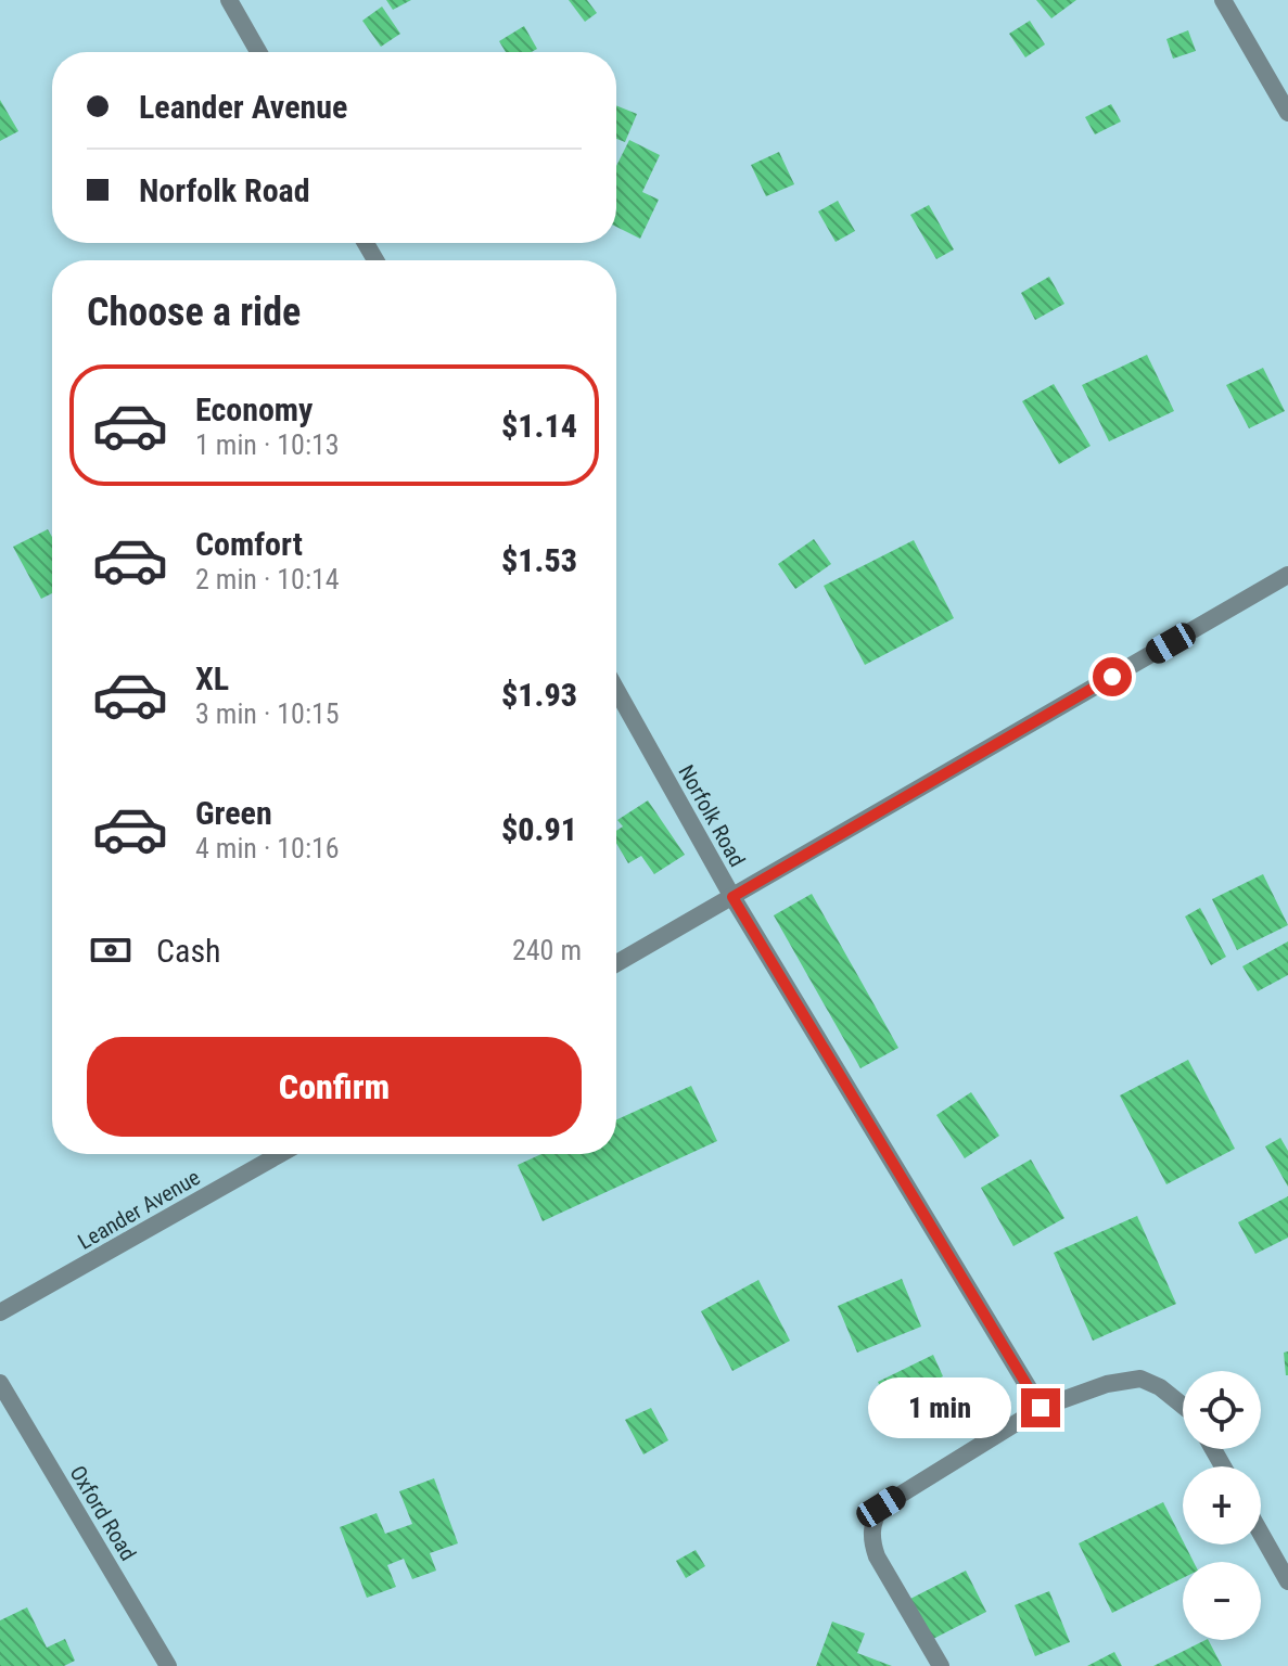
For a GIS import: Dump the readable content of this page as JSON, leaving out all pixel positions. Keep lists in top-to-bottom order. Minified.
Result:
{"streets":{"street":["Norfolk Road","Leander Avenue","Oxford Road"]},"page":{"banner":["Leander Avenue","Norfolk Road"],"heading":"Choose a ride","list":[{"name":"Economy","note":"1 min · 10:13","value":"$1.14"},{"name":"Comfort","note":"2 min · 10:14","value":"$1.53"},{"name":"XL","note":"3 min · 10:15","value":"$1.93"},{"name":"Green","note":"4 min · 10:16","value":"$0.91"}],"pay":["Cash","240 m"],"buttons":"Confirm","map_buttons":["+","−"],"bubble":"1 min"}}
